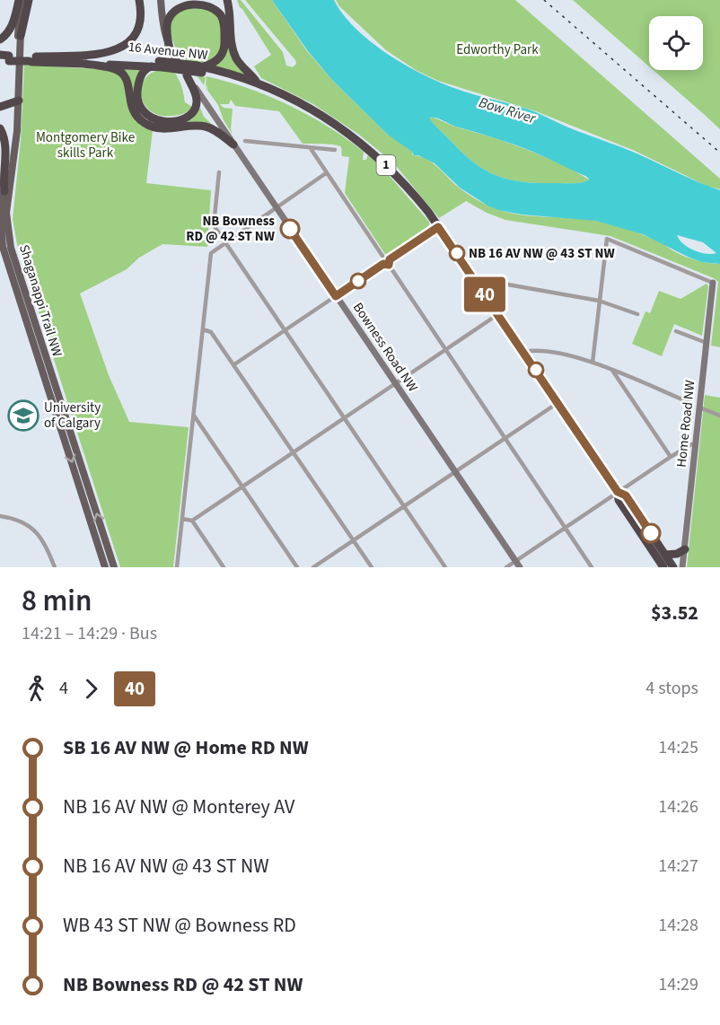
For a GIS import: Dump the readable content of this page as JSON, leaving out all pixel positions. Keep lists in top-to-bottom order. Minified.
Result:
{"streets":{"highway":["16 Avenue NW","1"],"main road":["Shaganappi Trail NW","Bowness Road NW"],"street":["Home Road NW"]},"water":["Bow River"],"parks":["Edworthy Park","Montgomery Bike skills Park"],"places":{"other":["NB Bowness RD @ 42 ST NW","NB 16 AV NW @ 43 ST NW"],"school or university":["University of Calgary"]},"lines":["bus line 40"],"page":{"on_map":"40","heading":["8 min","14:21 – 14:29 · Bus","$3.52"],"legs":["4","40","4 stops"],"list":[{"name":"SB 16 AV NW @ Home RD NW","value":"14:25"},{"name":"NB 16 AV NW @ Monterey AV","value":"14:26"},{"name":"NB 16 AV NW @ 43 ST NW","value":"14:27"},{"name":"WB 43 ST NW @ Bowness RD","value":"14:28"},{"name":"NB Bowness RD @ 42 ST NW","value":"14:29"}]}}
